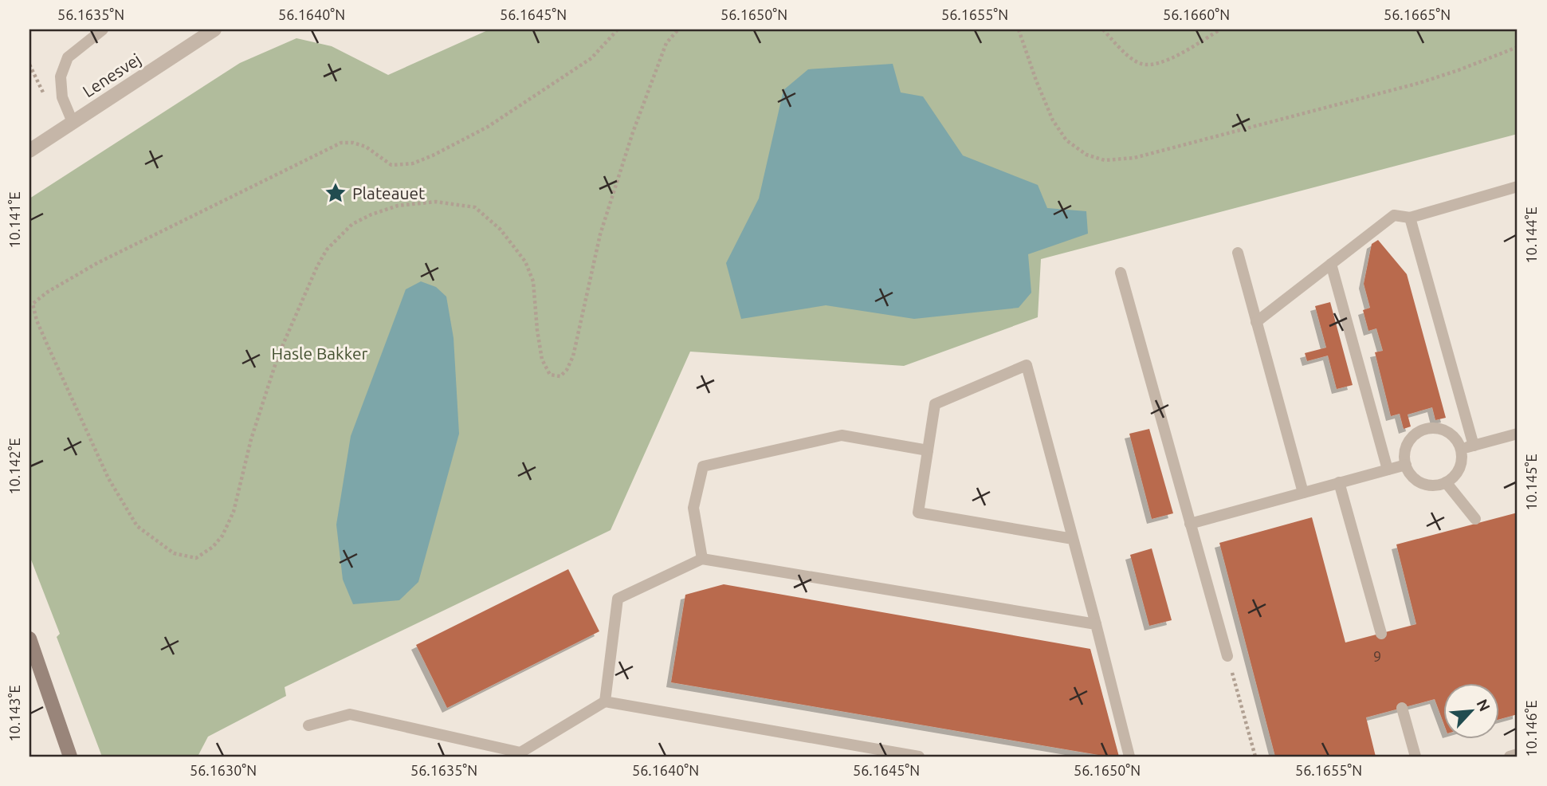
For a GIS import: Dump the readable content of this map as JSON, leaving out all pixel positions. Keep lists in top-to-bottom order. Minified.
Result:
{"streets":{"street":["Lenesvej"]},"parks":["Hasle Bakker"],"places":{"place":["Plateauet"]},"house_numbers":["9"],"north":"top right","coordinates":["56.1635°N","56.1640°N","56.1645°N","56.1650°N","56.1655°N","56.1660°N","56.1665°N","10.141°E","10.144°E","10.142°E","10.145°E","10.143°E","10.146°E","56.1630°N"]}
